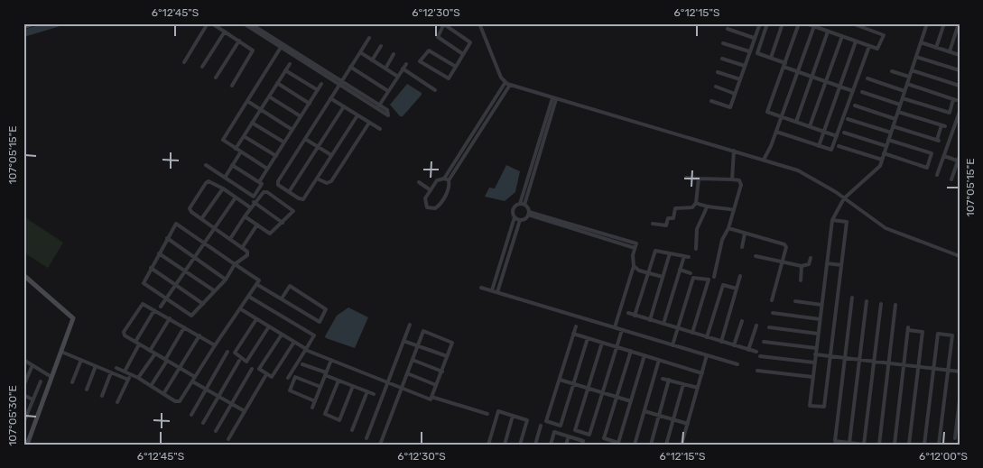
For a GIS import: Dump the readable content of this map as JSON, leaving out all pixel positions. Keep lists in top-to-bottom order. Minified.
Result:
{"coordinates":["6°12'45\"S","6°12'30\"S","6°12'15\"S","107°05'15\"E","107°05'30\"E","6°12'00\"S"]}
